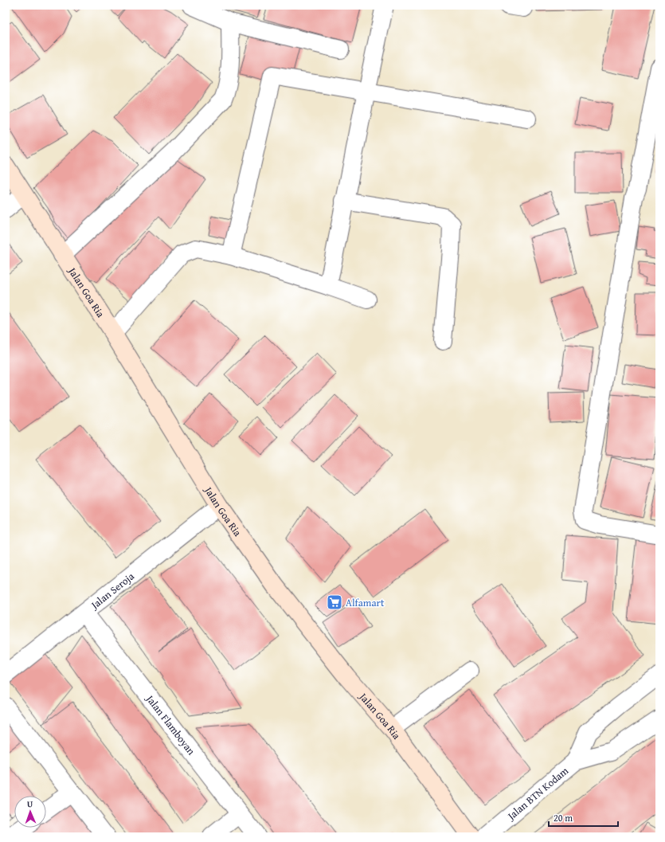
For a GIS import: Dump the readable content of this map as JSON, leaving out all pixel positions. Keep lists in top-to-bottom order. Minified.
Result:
{"streets":{"main road":["Jalan Goa Ria"],"street":["Jalan Seroja","Jalan Flamboyan","Jalan BTN Kodam"]},"crossings":[["Jalan Goa Ria","Jalan Seroja"],["Jalan Seroja","Jalan Flamboyan"]],"places":{"supermarket":["Alfamart"]},"scale_bar":"20 m","north":"top"}
